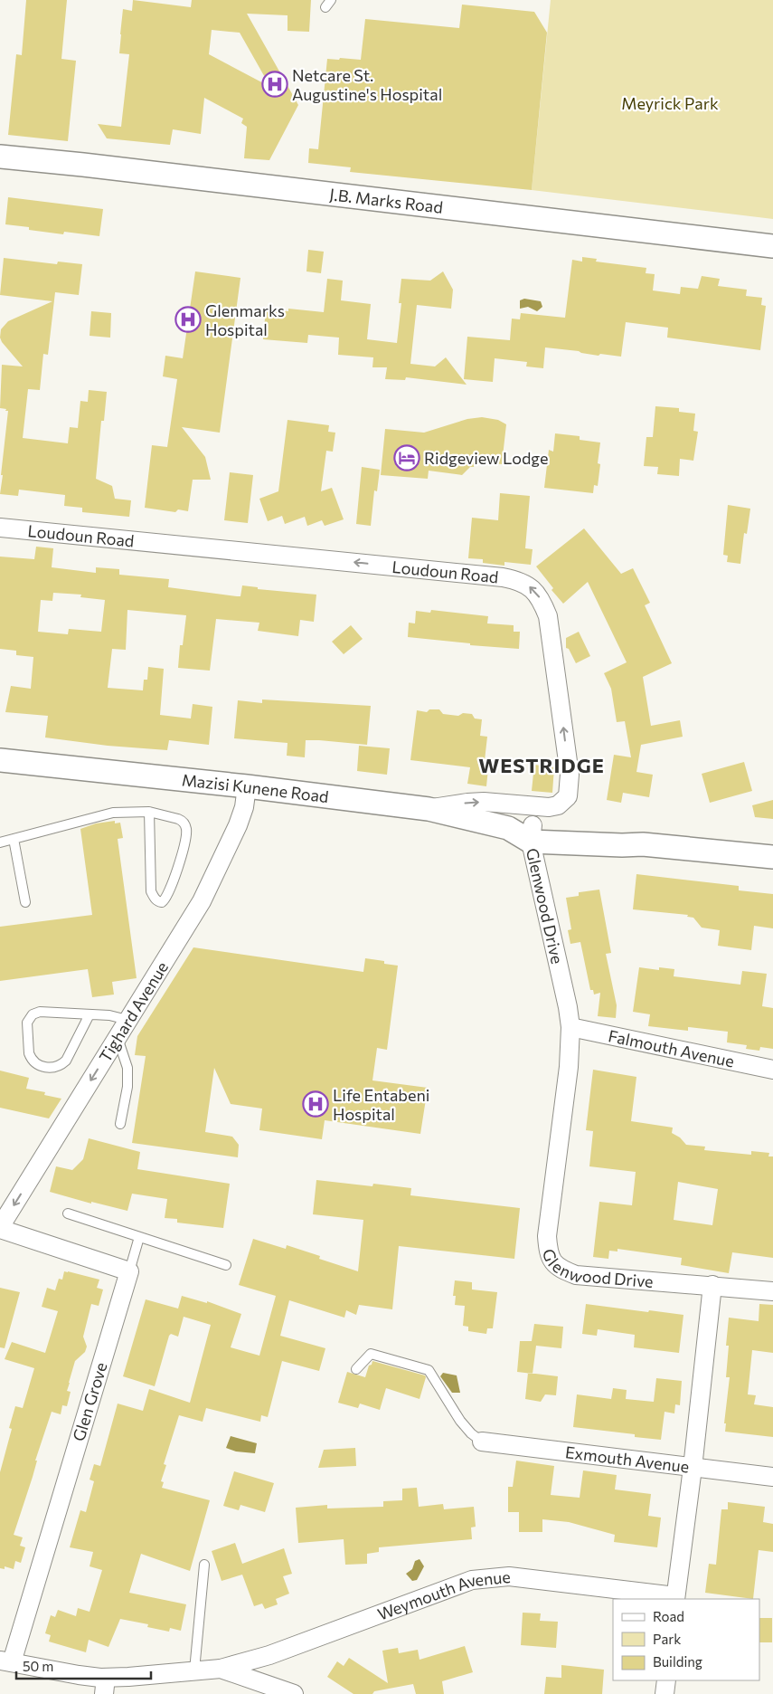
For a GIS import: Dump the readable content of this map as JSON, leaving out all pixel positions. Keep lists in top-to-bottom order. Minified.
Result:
{"streets":{"street":["J.B. Marks Road","Loudoun Road","Mazisi Kunene Road","Glenwood Drive","Tighard Avenue","Falmouth Avenue","Glen Grove","Exmouth Avenue","Weymouth Avenue"]},"crossings":[["Loudoun Road","Mazisi Kunene Road"],["Mazisi Kunene Road","Glenwood Drive"],["Mazisi Kunene Road","Tighard Avenue"],["Glenwood Drive","Falmouth Avenue"]],"one_way":["Tighard Avenue"],"districts":["WESTRIDGE"],"parks":["Meyrick Park"],"places":{"hospital":["Netcare St. Augustine's Hospital","Glenmarks Hospital","Life Entabeni Hospital"],"hotel":["Ridgeview Lodge"]},"legend":["Road","Park","Building"],"scale_bar":"50 m"}
